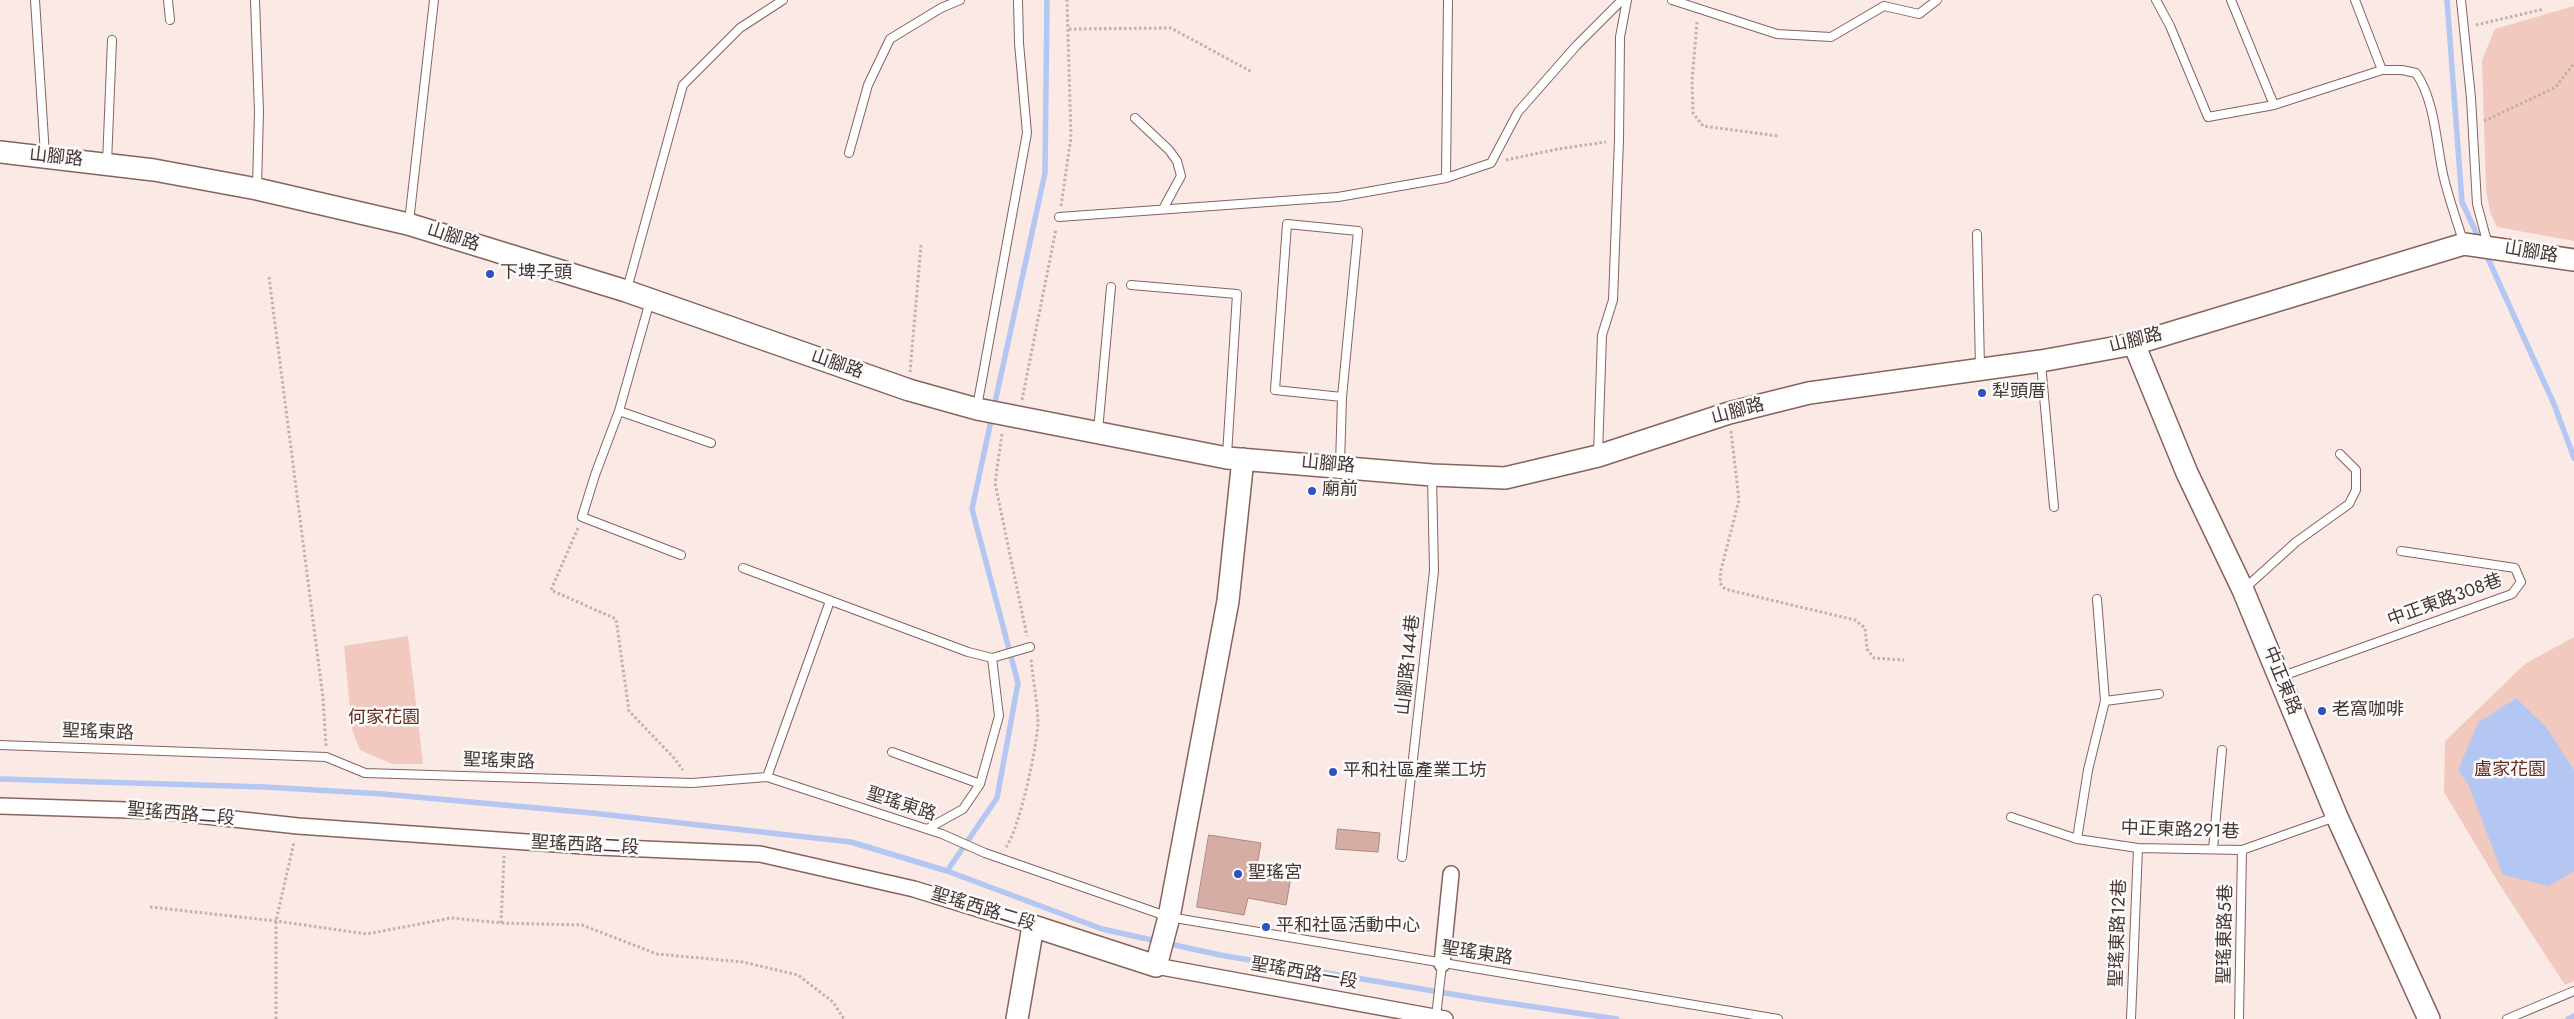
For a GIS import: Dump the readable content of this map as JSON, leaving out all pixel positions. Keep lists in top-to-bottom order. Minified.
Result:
{"streets":{"main road":["山腳路","中正東路","聖瑤西路二段"],"street":["聖瑤西路一段"],"lane":["中正東路308巷","山腳路144巷","聖瑤東路","中正東路291巷","聖瑤東路12巷","聖瑤東路5巷"]},"crossings":[["山腳路","山腳路144巷"],["山腳路","中正東路"],["中正東路308巷","中正東路"],["中正東路","中正東路291巷"],["聖瑤西路二段","聖瑤西路一段"],["中正東路291巷","聖瑤東路12巷"],["中正東路291巷","聖瑤東路5巷"]],"parks":["何家花園","盧家花園"],"places":["下埤子頭","犁頭厝","廟前","老窩咖啡","平和社區產業工坊","聖瑤宮","平和社區活動中心"]}
